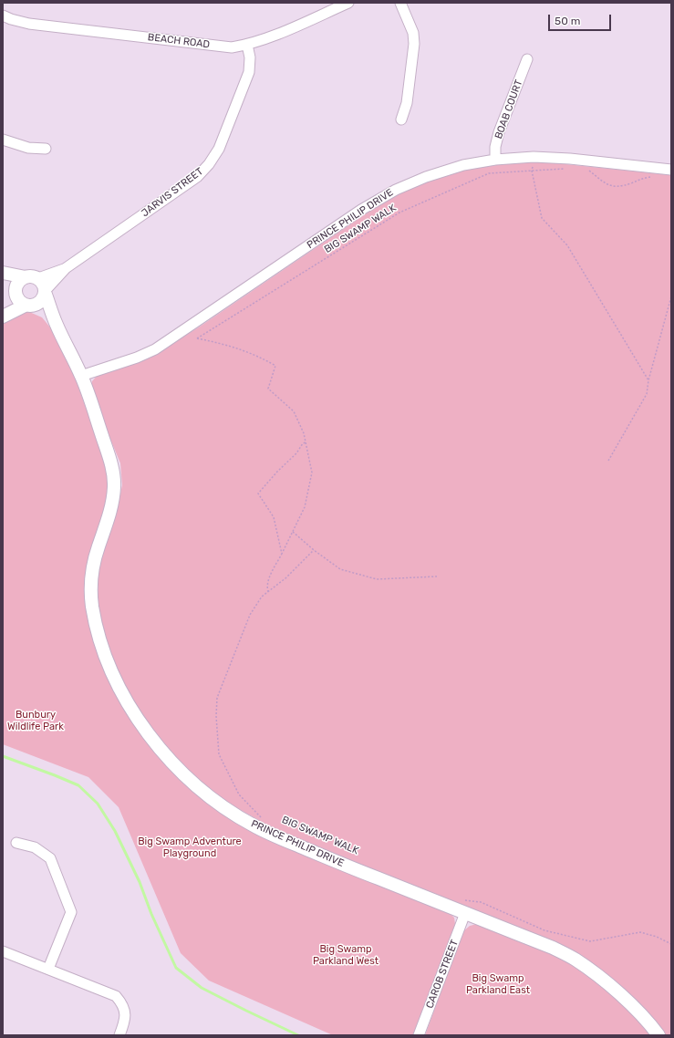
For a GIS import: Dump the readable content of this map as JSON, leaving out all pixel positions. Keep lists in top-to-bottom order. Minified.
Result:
{"streets":{"street":["BEACH ROAD","BOAB COURT","JARVIS STREET","PRINCE PHILIP DRIVE","CAROB STREET"],"path":["BIG SWAMP WALK"]},"crossings":[["BEACH ROAD","JARVIS STREET"],["BOAB COURT","PRINCE PHILIP DRIVE"],["JARVIS STREET","PRINCE PHILIP DRIVE"],["PRINCE PHILIP DRIVE","CAROB STREET"]],"parks":["Bunbury Wildlife Park","Big Swamp Adventure Playground","Big Swamp Parkland West","Big Swamp Parkland East"],"scale_bar":"50 m"}
